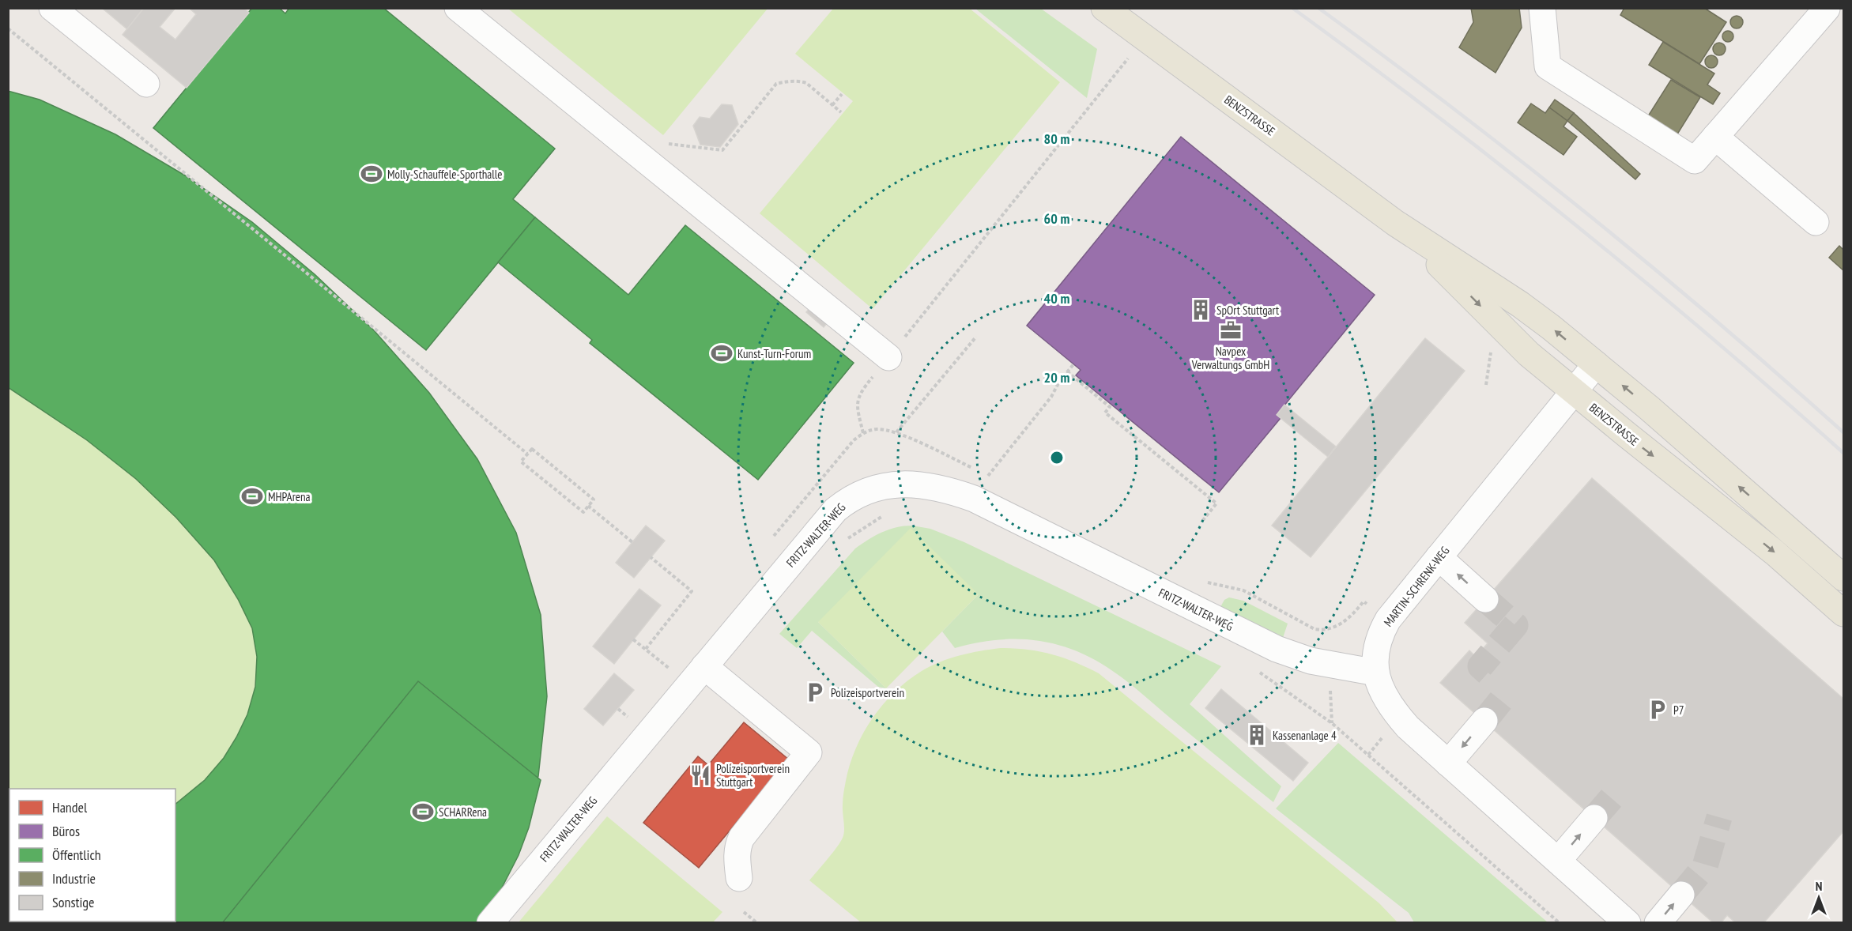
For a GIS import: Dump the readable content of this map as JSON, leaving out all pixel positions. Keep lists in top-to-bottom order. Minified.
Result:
{"streets":{"main road":["BENZSTRASSE"],"street":["FRITZ-WALTER-WEG","MARTIN-SCHRENK-WEG"]},"crossings":[["BENZSTRASSE","MARTIN-SCHRENK-WEG"],["FRITZ-WALTER-WEG","MARTIN-SCHRENK-WEG"]],"places":{"sports":["Molly-Schauffele-Sporthalle","Kunst-Turn-Forum","MHPArena","SCHARRena"],"building":["SpOrt Stuttgart","Kassenanlage 4"],"office":["Navpex Verwaltungs GmbH"],"parking":["Polizeisportverein","P7"],"restaurant":["Polizeisportverein Stuttgart"]},"legend":["Handel","Büros","Öffentlich","Industrie","Sonstige"],"north":"top","rings":["80 m","60 m","40 m","20 m"]}
